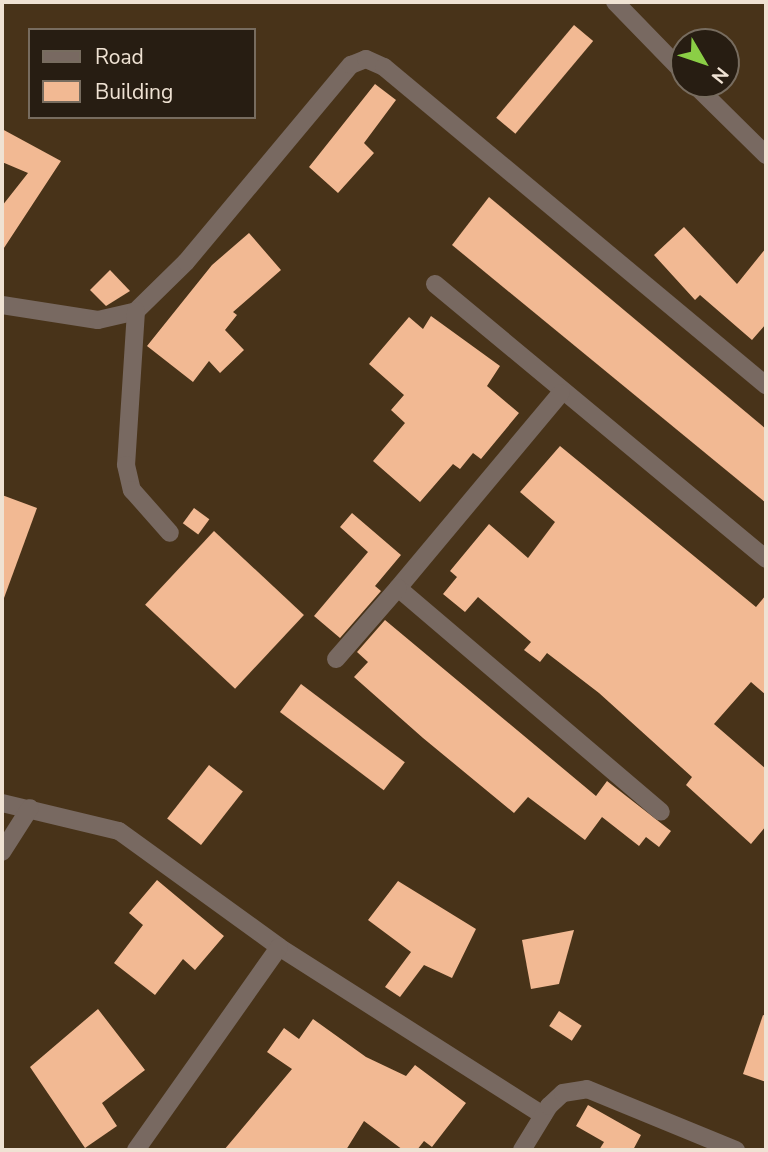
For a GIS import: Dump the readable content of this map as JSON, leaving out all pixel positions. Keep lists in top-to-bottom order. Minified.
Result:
{"legend":["Road","Building"],"north":"bottom right"}
